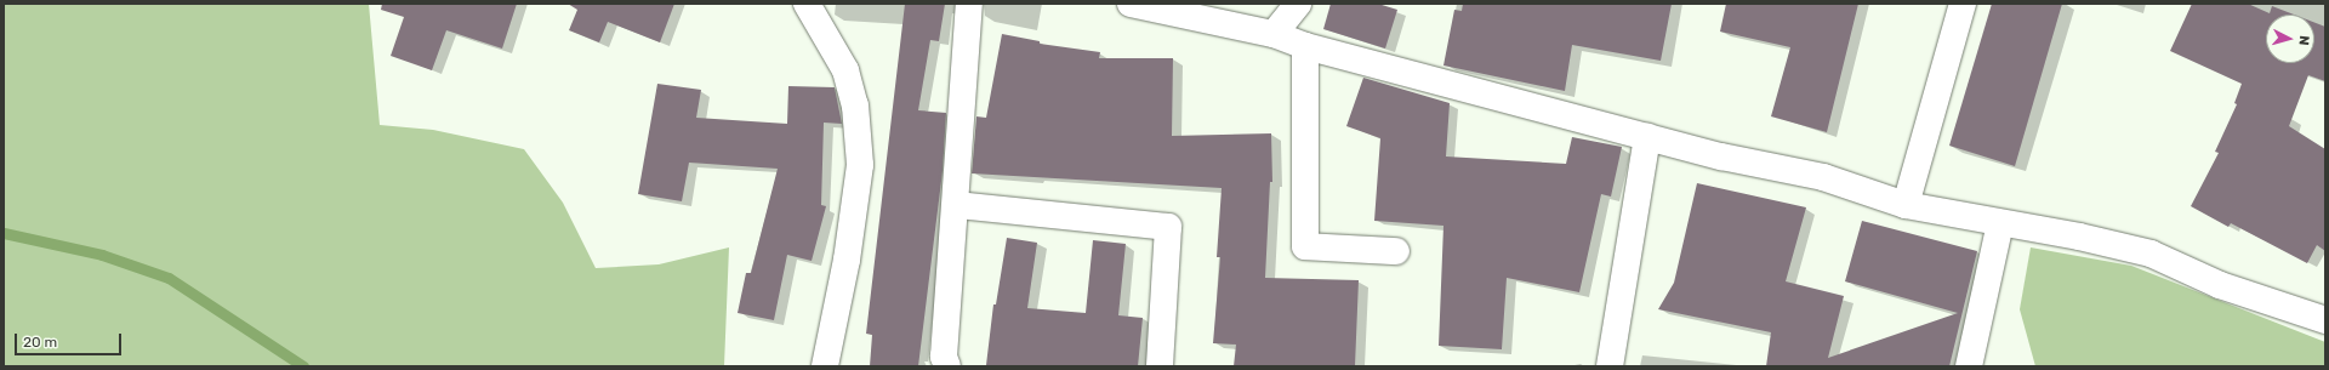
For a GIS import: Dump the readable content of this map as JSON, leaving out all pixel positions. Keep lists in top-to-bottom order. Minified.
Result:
{"scale_bar":"20 m","north":"right"}
